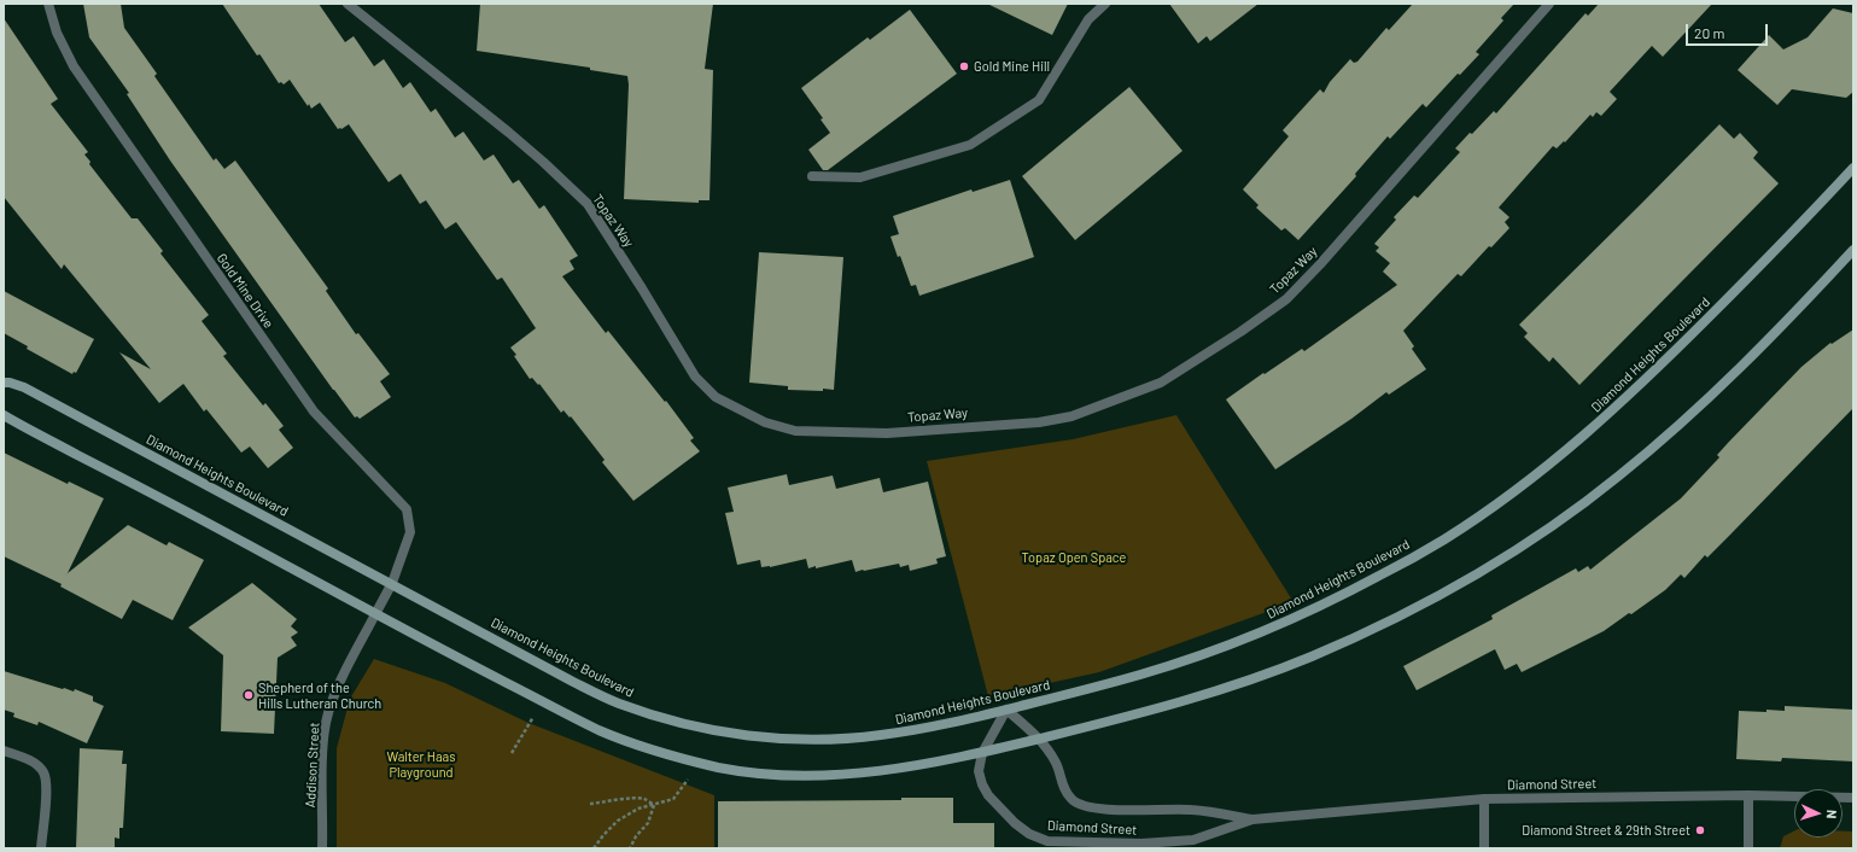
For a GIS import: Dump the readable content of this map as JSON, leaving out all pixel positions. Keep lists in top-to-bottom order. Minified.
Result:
{"streets":{"main road":["Diamond Heights Boulevard"],"street":["Topaz Way","Gold Mine Drive","Addison Street","Diamond Street"]},"crossings":[["Gold Mine Drive","Diamond Heights Boulevard"],["Gold Mine Drive","Addison Street"],["Diamond Heights Boulevard","Addison Street"],["Diamond Heights Boulevard","Diamond Street"]],"parks":["Topaz Open Space","Walter Haas Playground"],"places":["Gold Mine Hill","Shepherd of the Hills Lutheran Church","Diamond Street & 29th Street"],"scale_bar":"20 m","north":"right"}
